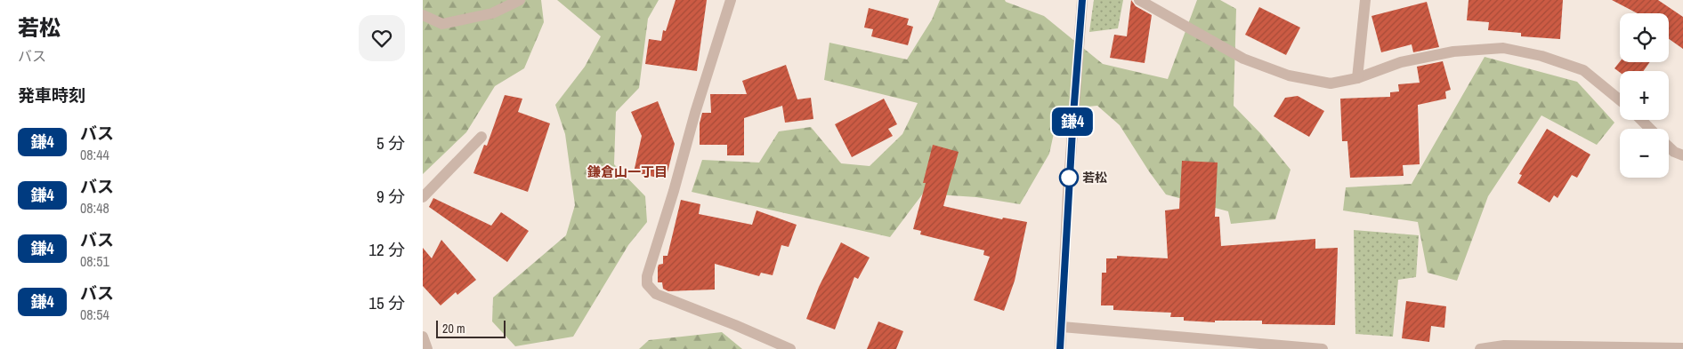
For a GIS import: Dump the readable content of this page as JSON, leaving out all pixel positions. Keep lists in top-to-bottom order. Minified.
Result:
{"districts":["鎌倉山一丁目"],"places":["若松"],"lines":["bus line 鎌4"],"scale_bar":"20 m","page":{"heading":[["若松","バス"],"発車時刻"],"on_map":"鎌4","map_buttons":["+","−"],"list":[{"mark":"鎌4","name":"バス","note":"08:44","value":"5 分"},{"mark":"鎌4","name":"バス","note":"08:48","value":"9 分"},{"mark":"鎌4","name":"バス","note":"08:51","value":"12 分"},{"mark":"鎌4","name":"バス","note":"08:54","value":"15 分"}],"scale":"20 m"}}
